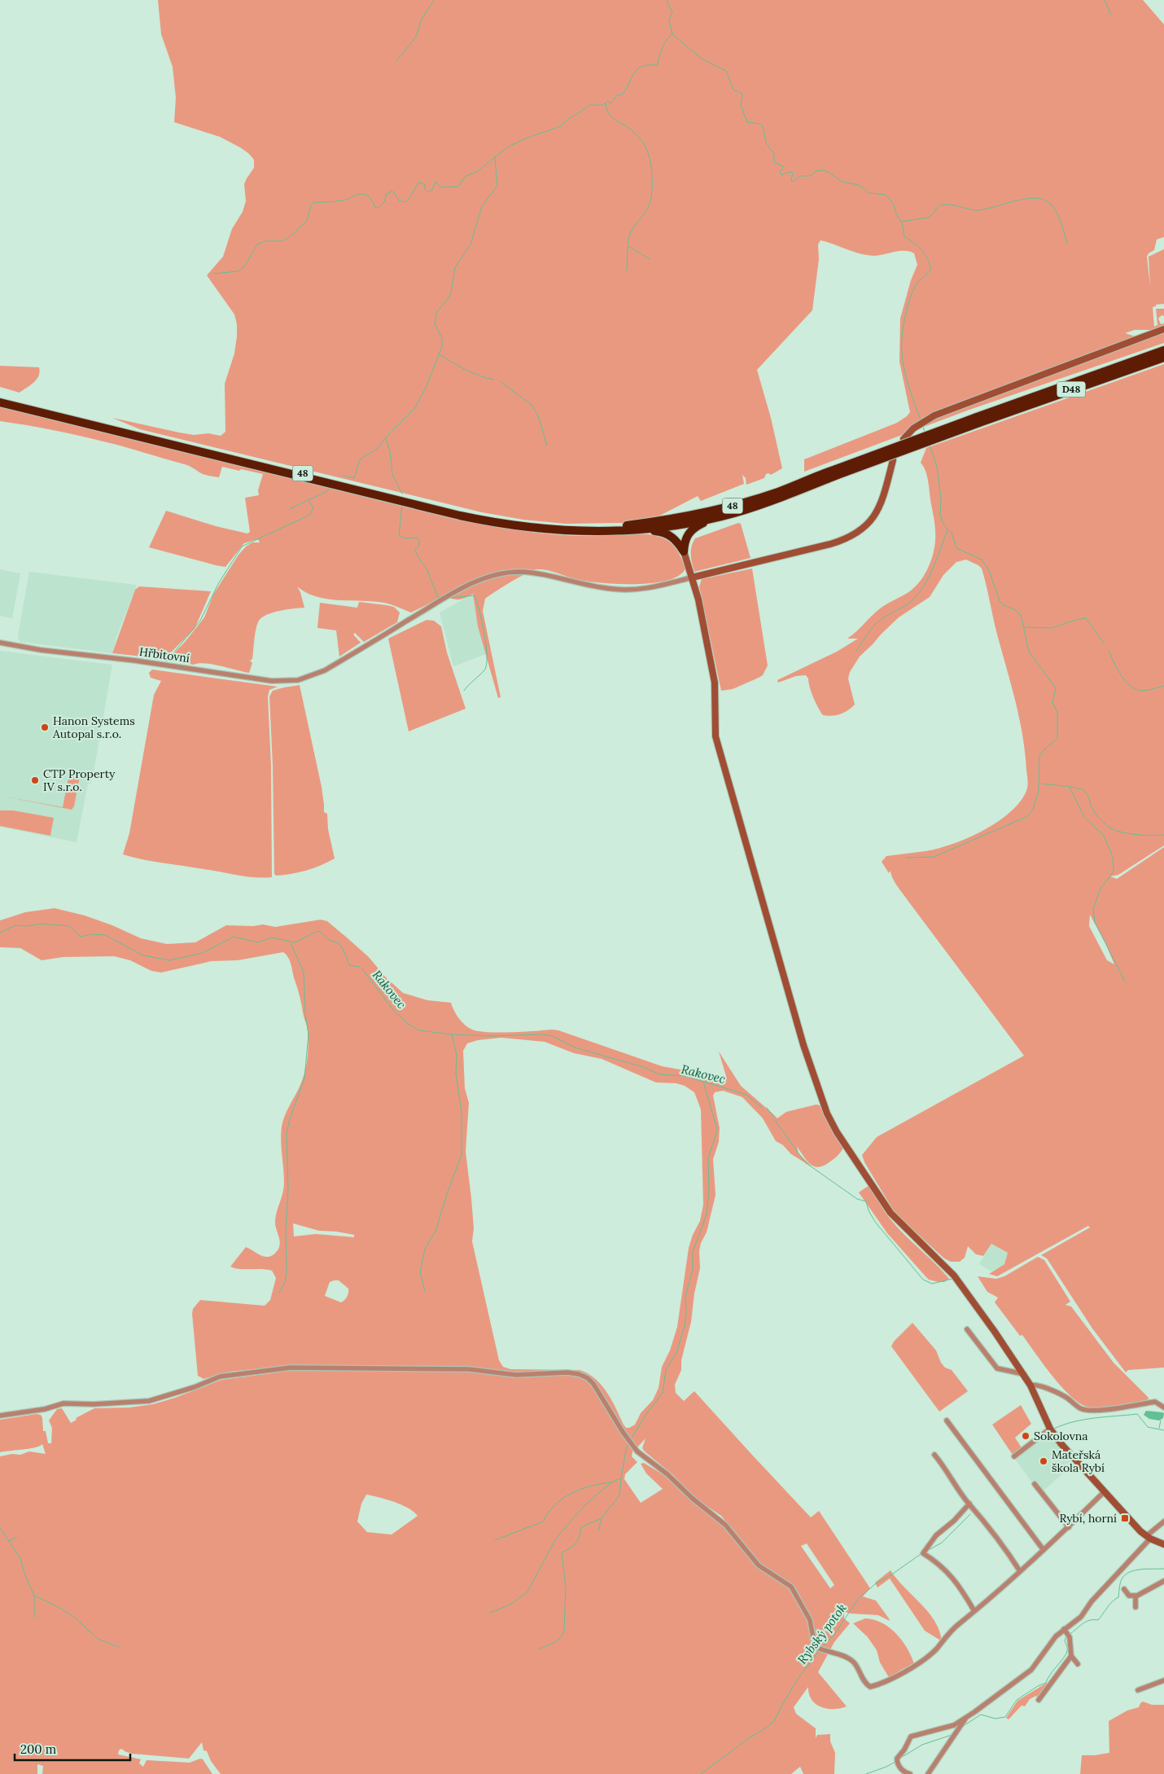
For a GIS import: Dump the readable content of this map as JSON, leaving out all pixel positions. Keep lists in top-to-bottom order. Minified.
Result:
{"streets":{"highway":["D48","48"],"street":["Hřbitovní"]},"crossings":[["D48","48"]],"water":["Rakovec","Rybský potok"],"places":{"other":["Hanon Systems Autopal s.r.o.","CTP Property IV s.r.o.","Sokolovna","Mateřská škola Rybí"],"transit":["Rybí, horní"]},"scale_bar":"200 m"}
